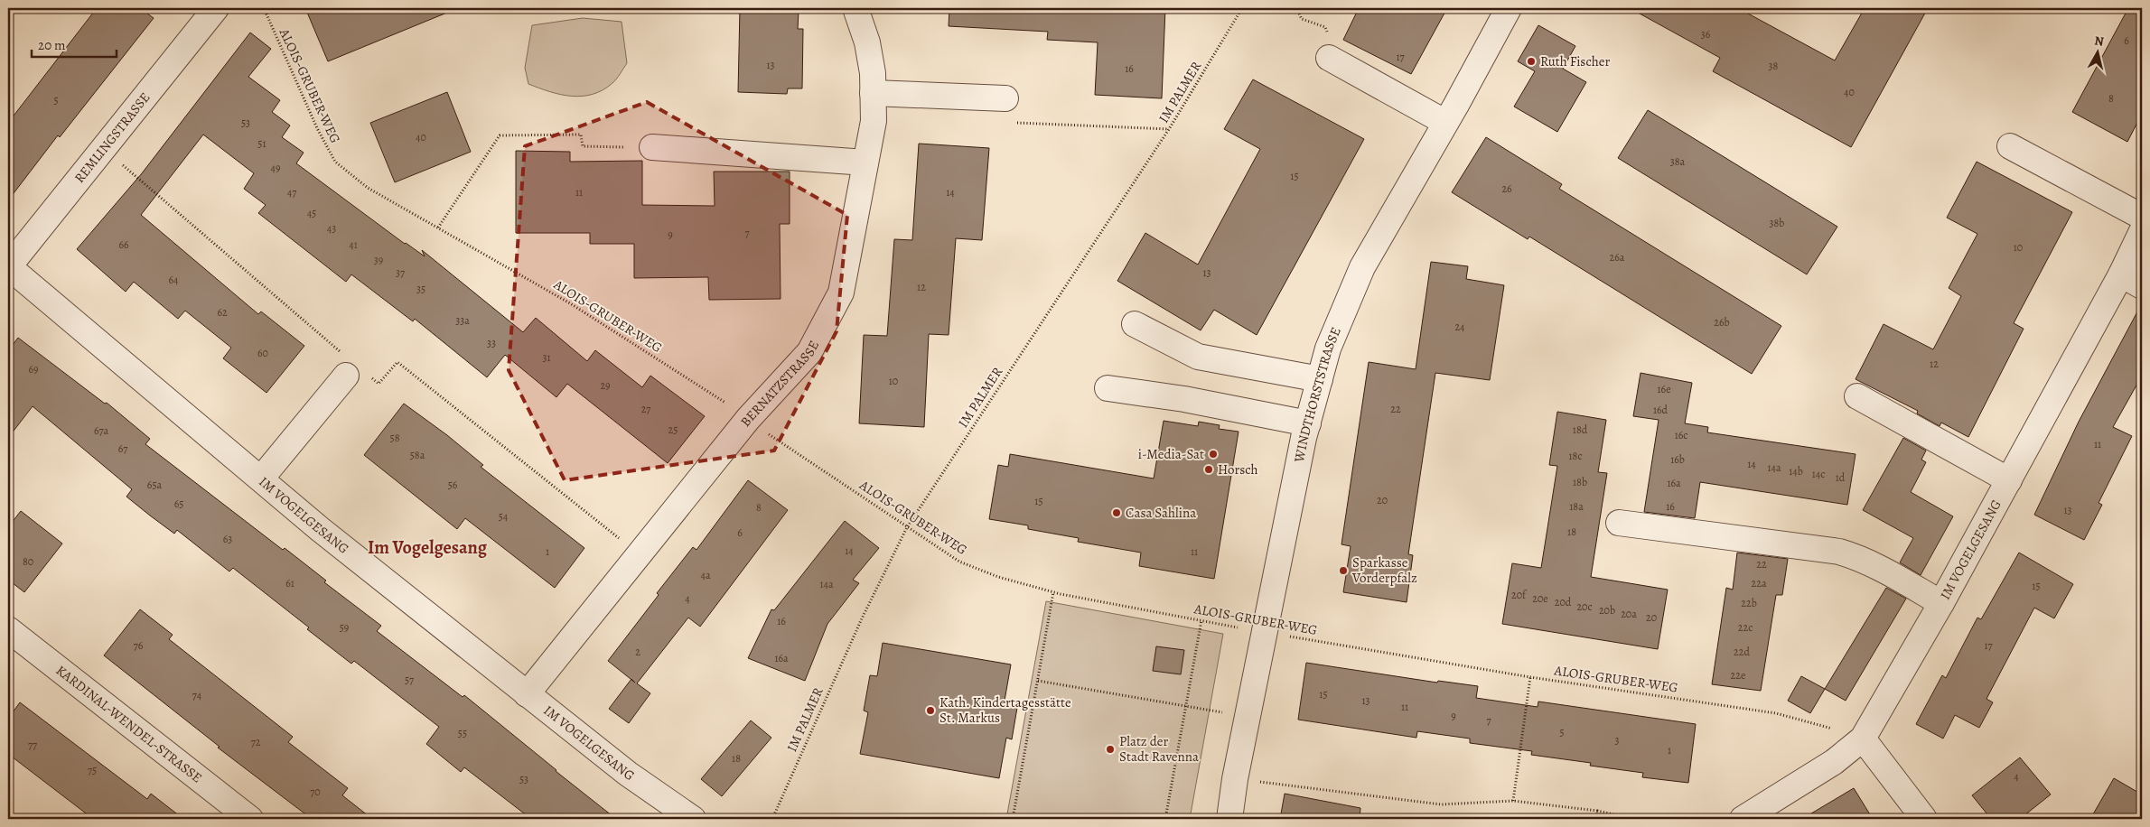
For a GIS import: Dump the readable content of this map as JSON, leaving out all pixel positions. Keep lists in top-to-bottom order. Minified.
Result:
{"streets":{"street":["REMLINGSTRASSE","BERNATZSTRASSE","WINDTHORSTSTRASSE","IM VOGELGESANG","KARDINAL-WENDEL-STRASSE"],"path":["ALOIS-GRUBER-WEG","IM PALMER"]},"crossings":[["ALOIS-GRUBER-WEG","IM PALMER"],["ALOIS-GRUBER-WEG","BERNATZSTRASSE"],["ALOIS-GRUBER-WEG","WINDTHORSTSTRASSE"],["ALOIS-GRUBER-WEG","IM VOGELGESANG"],["REMLINGSTRASSE","IM VOGELGESANG"],["BERNATZSTRASSE","IM VOGELGESANG"]],"districts":["Im Vogelgesang"],"places":["Ruth Fischer","i-Media-Sat","Horsch","Casa Sahlina","Sparkasse Vorderpfalz","Kath. Kindertagesstätte St. Markus","Platz der Stadt Ravenna"],"house_numbers":["36","6","17","13","38","16","40","8","5","53","40","51","38a","49","15","26","47","11","14","45","38b","43","7","9","66","41","10","26a","39","37","13","64","12","35","62","33a","26b","24","33","60","31","12","69","10","29","16e","27","22","16d","25","18d","67a","16c","58","11","67","58a","18c","16b","14","14a","14b","14c","1d","18b","16a","65a","56","20","15","65","18a","16","8","13","54","18","6","63","14","1","11","80","22","4a","61","22a","14a","15","20f","4","20e","20d","22b","20c","20b","20a","20","16","59","22c","76","17","2","22d","16a","22e","57","15","74","13","11","9","7","5","55","3","72","77","1","18","75","4","53","70"],"scale_bar":"20 m","north":"top"}
